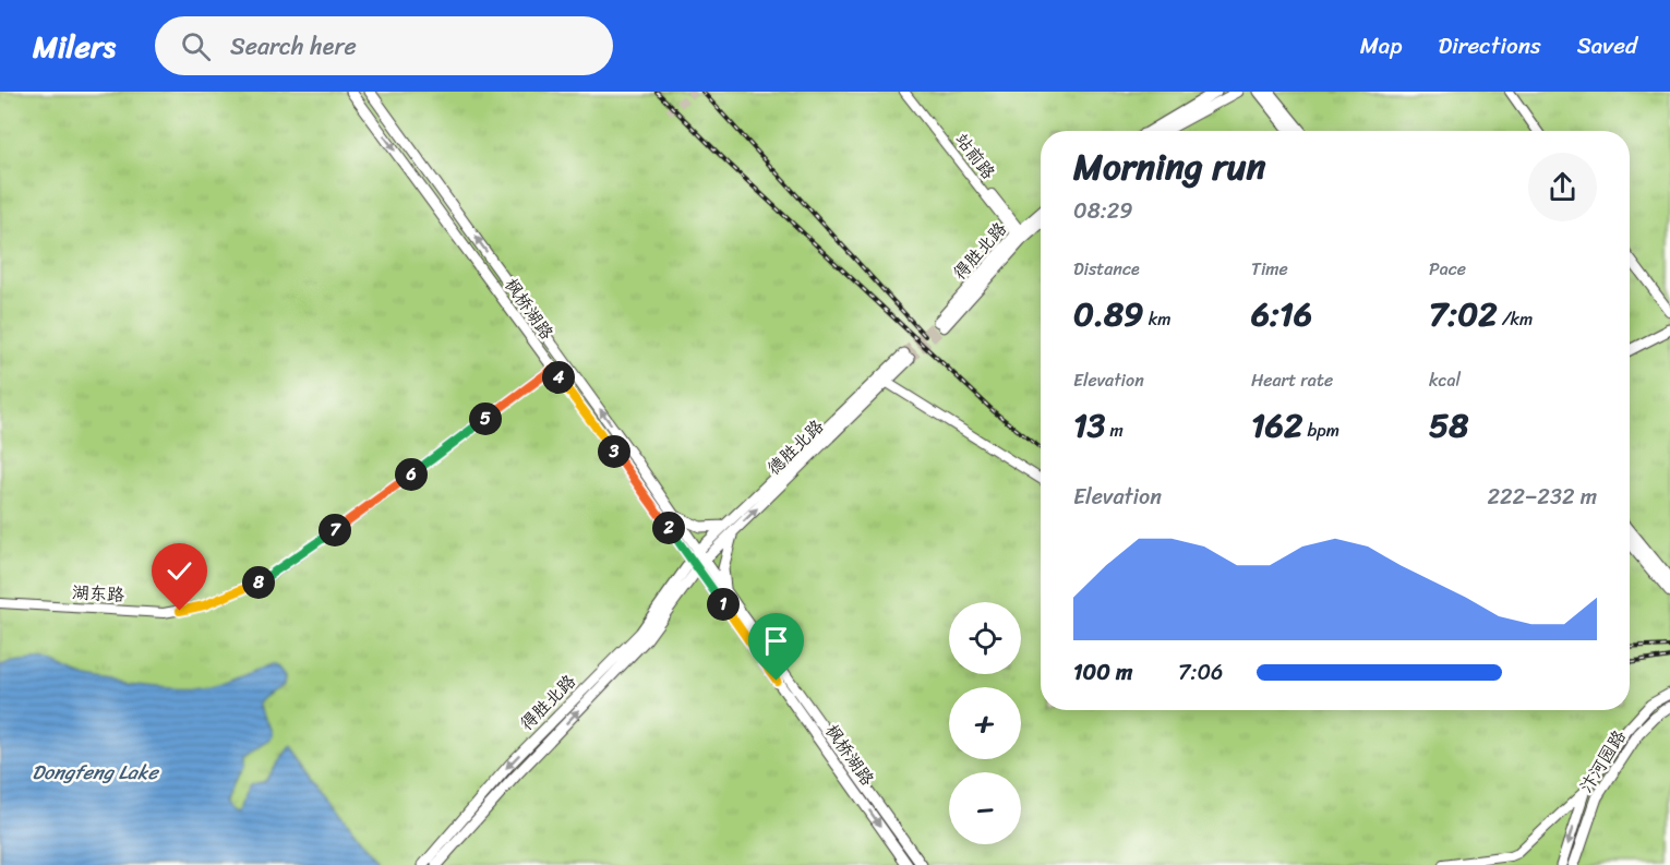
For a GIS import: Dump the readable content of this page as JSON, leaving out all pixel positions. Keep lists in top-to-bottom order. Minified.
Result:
{"streets":{"main road":["得胜北路","枫桥湖路","德胜北路","汴河园路"],"street":["站前路","湖东路"]},"crossings":[["站前路","得胜北路"],["得胜北路","枫桥湖路"],["得胜北路","德胜北路"],["枫桥湖路","德胜北路"],["枫桥湖路","湖东路"]],"one_way":["德胜北路"],"water":["Dongfeng Lake"],"page":{"header":"Milers","search":"Search here","nav":["Map","Directions","Saved"],"heading":["Morning run","08:29"],"stats":[["Distance","0.89 km"],["Time","6:16"],["Pace","7:02 /km"],["Elevation","13 m"],["Heart rate","162 bpm"],["kcal","58"]],"pins":["4","5","3","6","2","7","8","1"],"chart":["Elevation","222–232 m"],"map_buttons":["+","−"],"list":[{"name":"100 m","note":"7:06"}]}}
